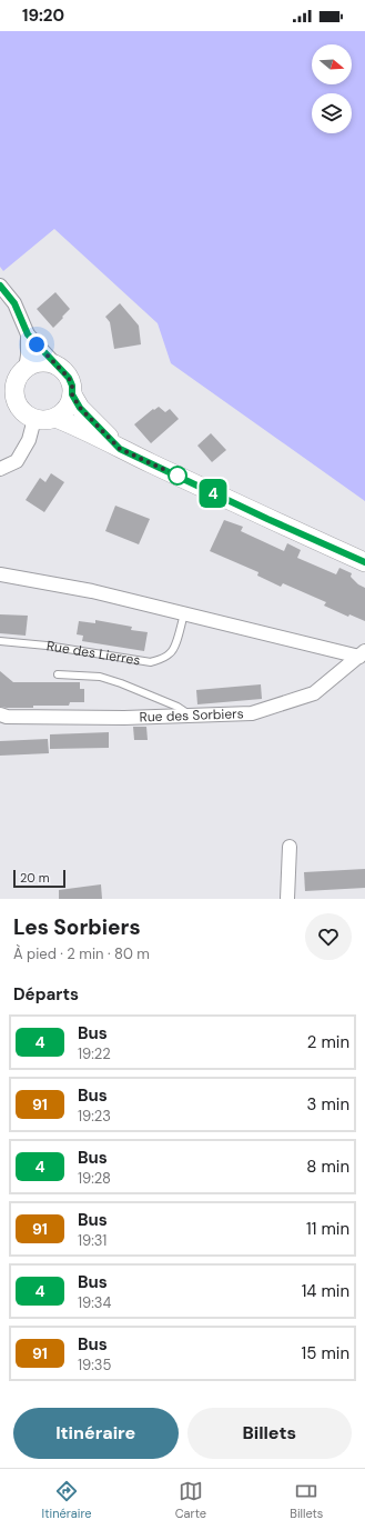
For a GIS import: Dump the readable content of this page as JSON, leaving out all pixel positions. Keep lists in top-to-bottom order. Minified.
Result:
{"streets":{"street":["Rue des Sorbiers"],"lane":["Rue des Lierres"]},"lines":["bus line 4"],"scale_bar":"20 m","north":"right","page":{"status":"19:20","on_map":"4","scale":"20 m","heading":[["Les Sorbiers","À pied · 2 min · 80 m"],"Départs"],"list":[{"mark":"4","name":"Bus","note":"19:22","value":"2 min"},{"mark":"91","name":"Bus","note":"19:23","value":"3 min"},{"mark":"4","name":"Bus","note":"19:28","value":"8 min"},{"mark":"91","name":"Bus","note":"19:31","value":"11 min"},{"mark":"4","name":"Bus","note":"19:34","value":"14 min"},{"mark":"91","name":"Bus","note":"19:35","value":"15 min"}],"buttons":["Itinéraire","Billets"],"tabs":["Itinéraire","Carte","Billets"]}}
